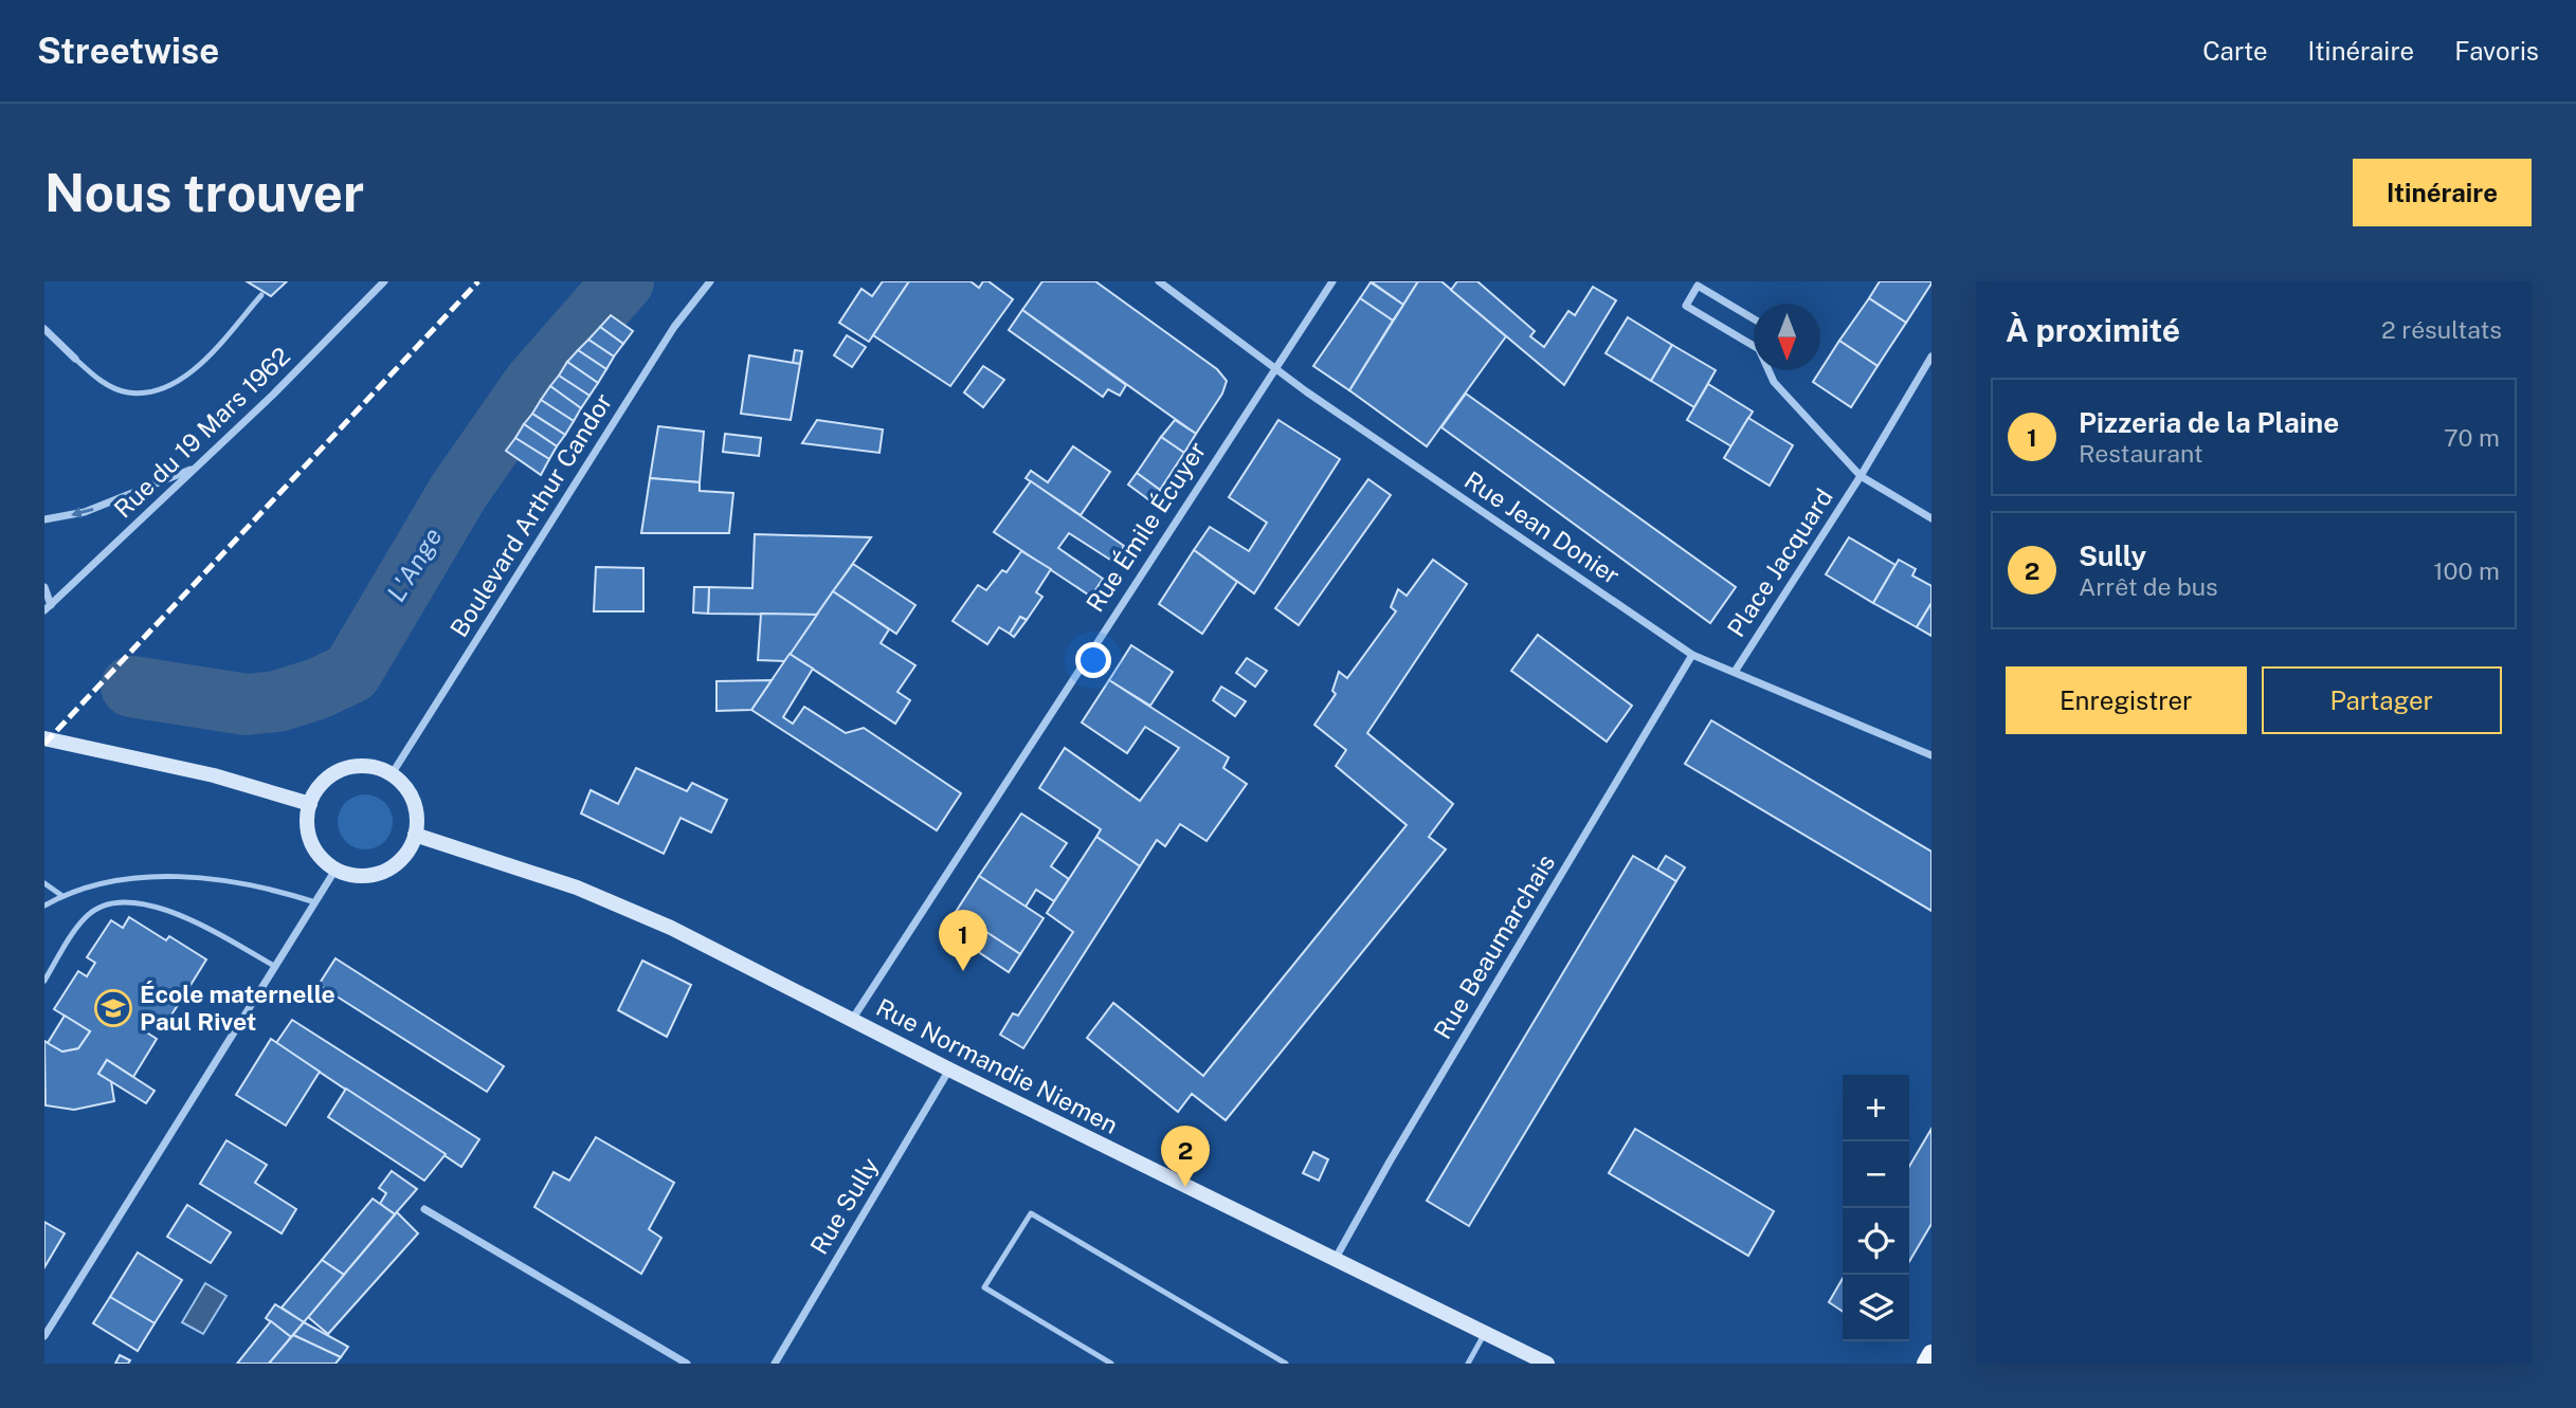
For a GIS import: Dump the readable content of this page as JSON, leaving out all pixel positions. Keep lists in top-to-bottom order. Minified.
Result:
{"streets":{"main road":["Rue Normandie Niemen"],"street":["Rue du 19 Mars 1962","Boulevard Arthur Candor","Rue Émile Écuyer","Rue Jean Donier","Place Jacquard","Rue Beaumarchais","Rue Sully"]},"crossings":[["Boulevard Arthur Candor","Rue Normandie Niemen"],["Rue Émile Écuyer","Rue Jean Donier"],["Rue Émile Écuyer","Rue Normandie Niemen"],["Rue Jean Donier","Place Jacquard"],["Rue Jean Donier","Rue Beaumarchais"],["Rue Beaumarchais","Rue Normandie Niemen"],["Rue Normandie Niemen","Rue Sully"]],"water":["L'Ange"],"places":{"school or university":["École maternelle Paul Rivet"]},"north":"bottom","page":{"header":"Streetwise","nav":["Carte","Itinéraire","Favoris"],"buttons":["Itinéraire",["Enregistrer","Partager"]],"title":"Nous trouver","heading":["À proximité","2 résultats"],"list":[{"mark":"1","name":"Pizzeria de la Plaine","note":"Restaurant","value":"70 m"},{"mark":"2","name":"Sully","note":"Arrêt de bus","value":"100 m"}],"pins":["1","2"],"map_buttons":["+","−"]}}
